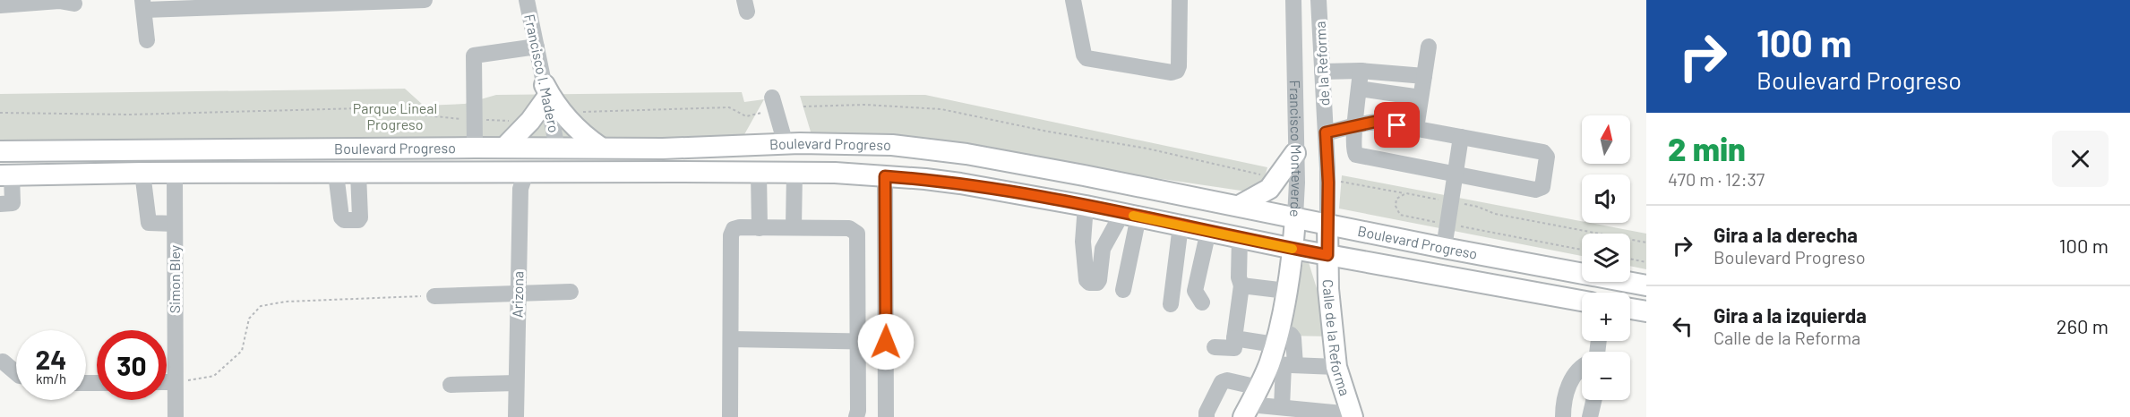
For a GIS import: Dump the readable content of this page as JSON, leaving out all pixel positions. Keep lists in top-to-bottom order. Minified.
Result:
{"streets":{"main road":["Boulevard Progreso","Francisco Monteverde","Calle de la Reforma"],"street":["de la Reforma","Francisco I. Madero","Simon Bley","Arizona"]},"crossings":[["de la Reforma","Boulevard Progreso"],["de la Reforma","Calle de la Reforma"],["Francisco I. Madero","Boulevard Progreso"],["Boulevard Progreso","Francisco Monteverde"],["Boulevard Progreso","Simon Bley"],["Boulevard Progreso","Arizona"],["Boulevard Progreso","Calle de la Reforma"]],"parks":["Parque Lineal Progreso"],"north":"top","page":{"turn":["100 m","Boulevard Progreso"],"heading":["2 min","470 m · 12:37"],"map_buttons":["+","−"],"list":[{"name":"Gira a la derecha","note":"Boulevard Progreso","value":"100 m"},{"name":"Gira a la izquierda","note":"Calle de la Reforma","value":"260 m"}],"speed":"24 km/h","limit":"30"}}
